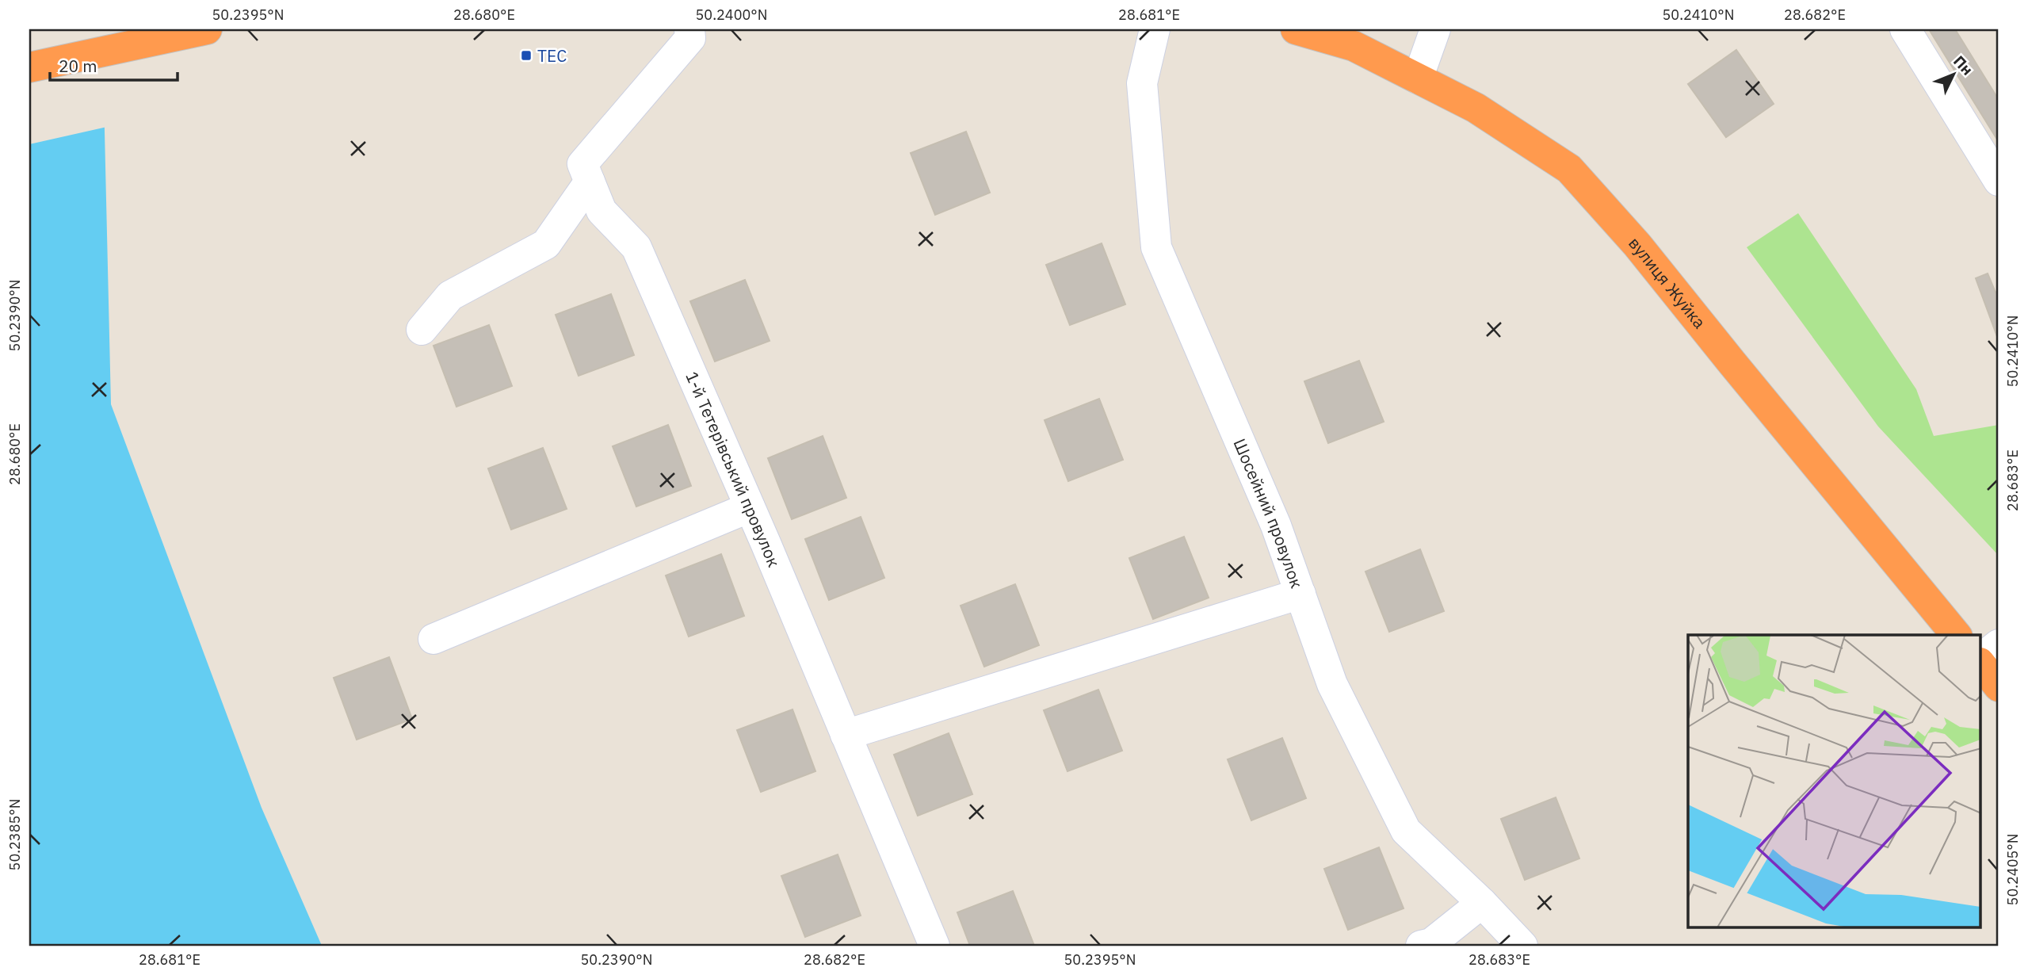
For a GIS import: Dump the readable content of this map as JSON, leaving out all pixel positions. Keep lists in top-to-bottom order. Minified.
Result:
{"streets":{"highway":["вулиця Жуйка"],"street":["1-й Тетерівський провулок","Шосейний провулок"]},"places":{"transit":["ТЕС"]},"scale_bar":"20 m","north":"top right","coordinates":["50.2395°N","28.680°E","50.2400°N","28.681°E","50.2410°N","28.682°E","50.2390°N","28.683°E","50.2385°N","50.2405°N"]}
